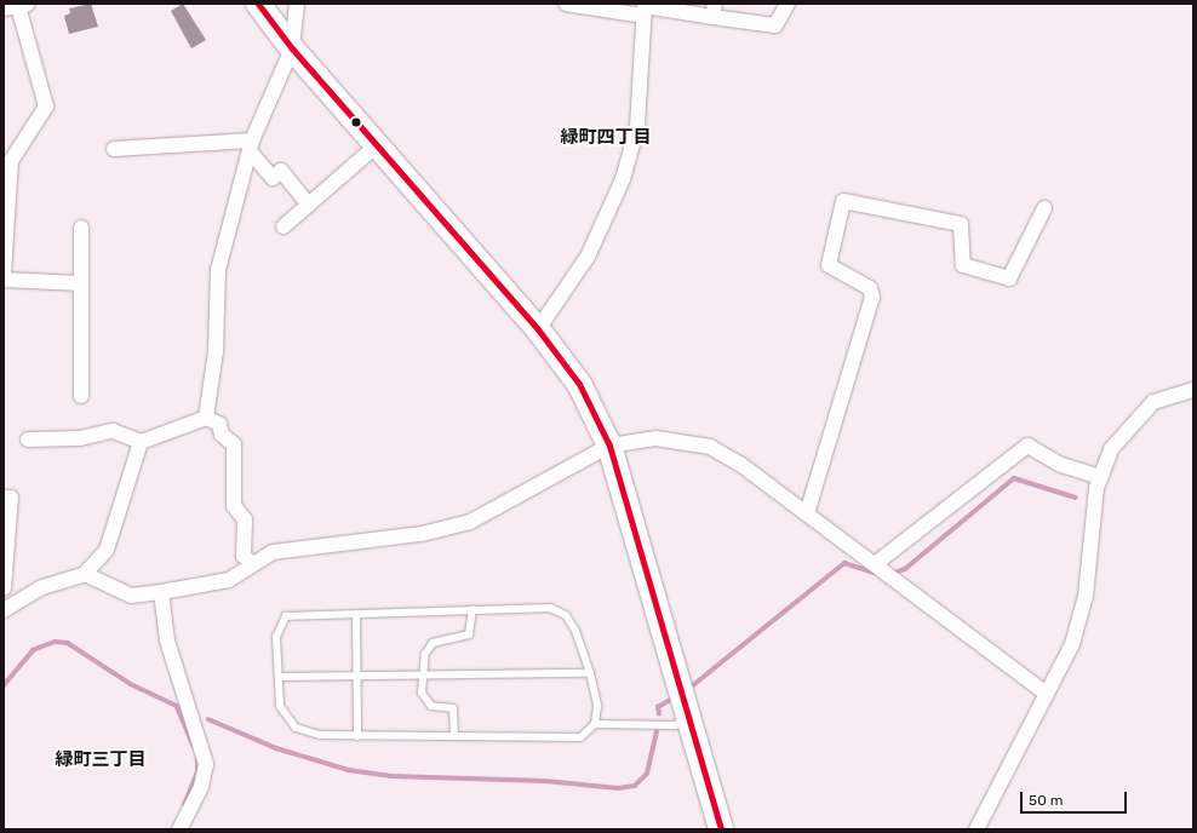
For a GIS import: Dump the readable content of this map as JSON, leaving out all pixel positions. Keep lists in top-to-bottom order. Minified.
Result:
{"districts":["緑町四丁目","緑町三丁目"],"scale_bar":"50 m"}
